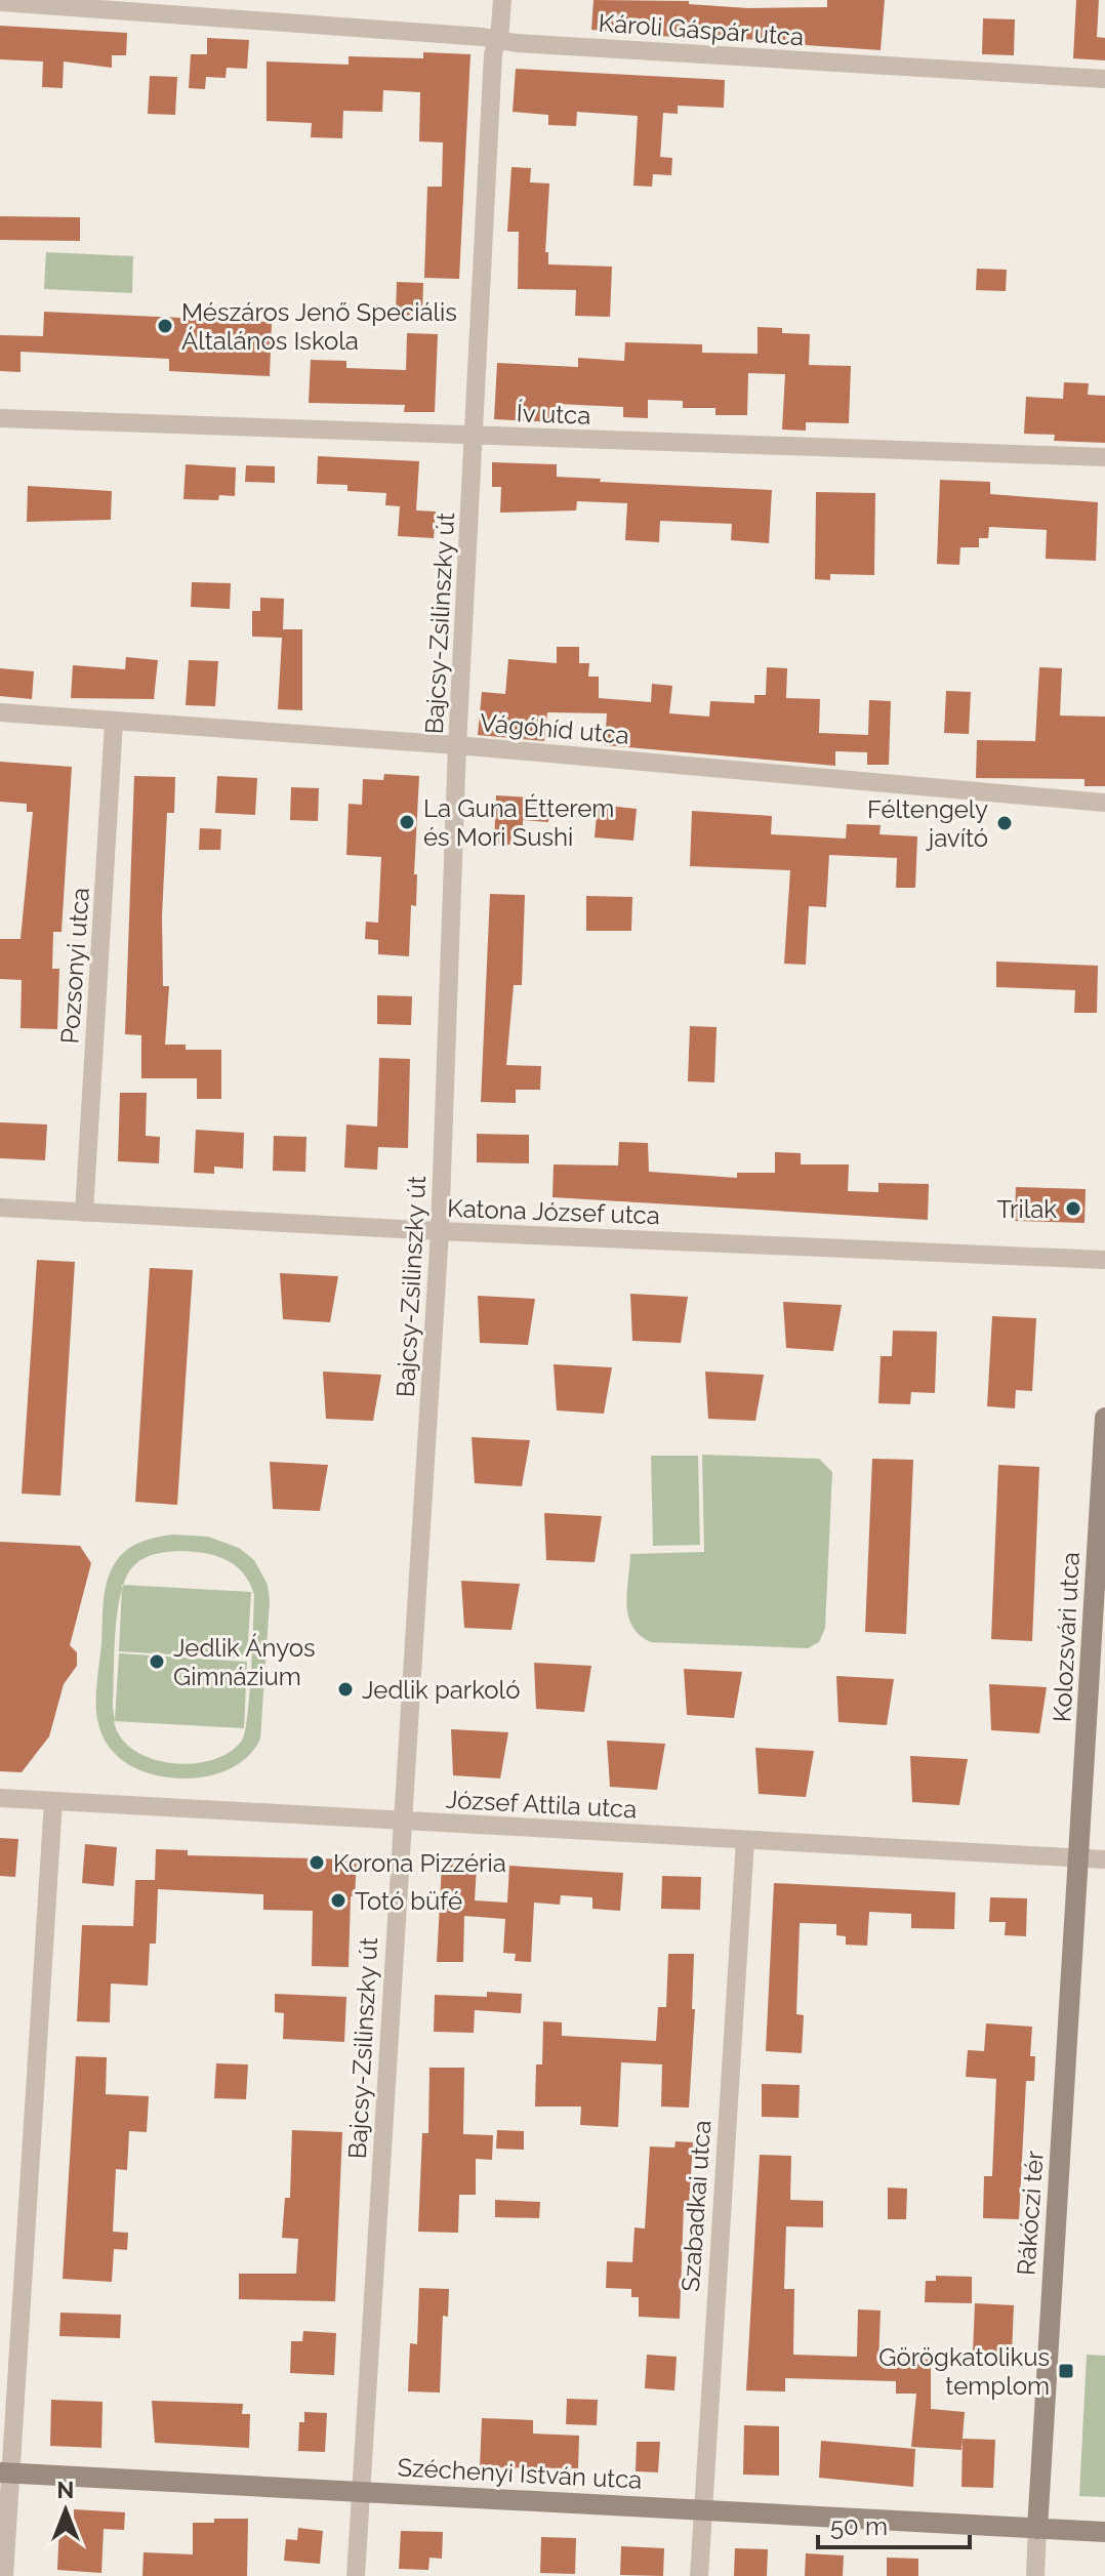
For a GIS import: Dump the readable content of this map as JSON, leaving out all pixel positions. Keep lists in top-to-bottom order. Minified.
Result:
{"streets":{"street":["Károli Gáspár utca","Ív utca","Bajcsy-Zsilinszky út","Vágóhíd utca","Pozsonyi utca","Katona József utca","Kolozsvári utca","József Attila utca","Szabadkai utca","Rákóczi tér","Széchenyi István utca"]},"crossings":[["Károli Gáspár utca","Bajcsy-Zsilinszky út"],["Ív utca","Bajcsy-Zsilinszky út"],["Bajcsy-Zsilinszky út","Vágóhíd utca"],["Bajcsy-Zsilinszky út","Katona József utca"],["Bajcsy-Zsilinszky út","József Attila utca"],["Bajcsy-Zsilinszky út","Széchenyi István utca"],["Vágóhíd utca","Pozsonyi utca"],["Pozsonyi utca","Katona József utca"],["Kolozsvári utca","József Attila utca"],["Kolozsvári utca","Rákóczi tér"],["József Attila utca","Szabadkai utca"],["József Attila utca","Rákóczi tér"],["Szabadkai utca","Széchenyi István utca"],["Rákóczi tér","Széchenyi István utca"]],"places":{"other":["Mészáros Jenő Speciális Általános Iskola","La Guna Étterem és Mori Sushi","Féltengely javító","Trilak","Jedlik Ányos Gimnázium","Jedlik parkoló","Korona Pizzéria","Totó büfé"],"transit":["Görögkatolikus templom"]},"scale_bar":"50 m","north":"top"}
